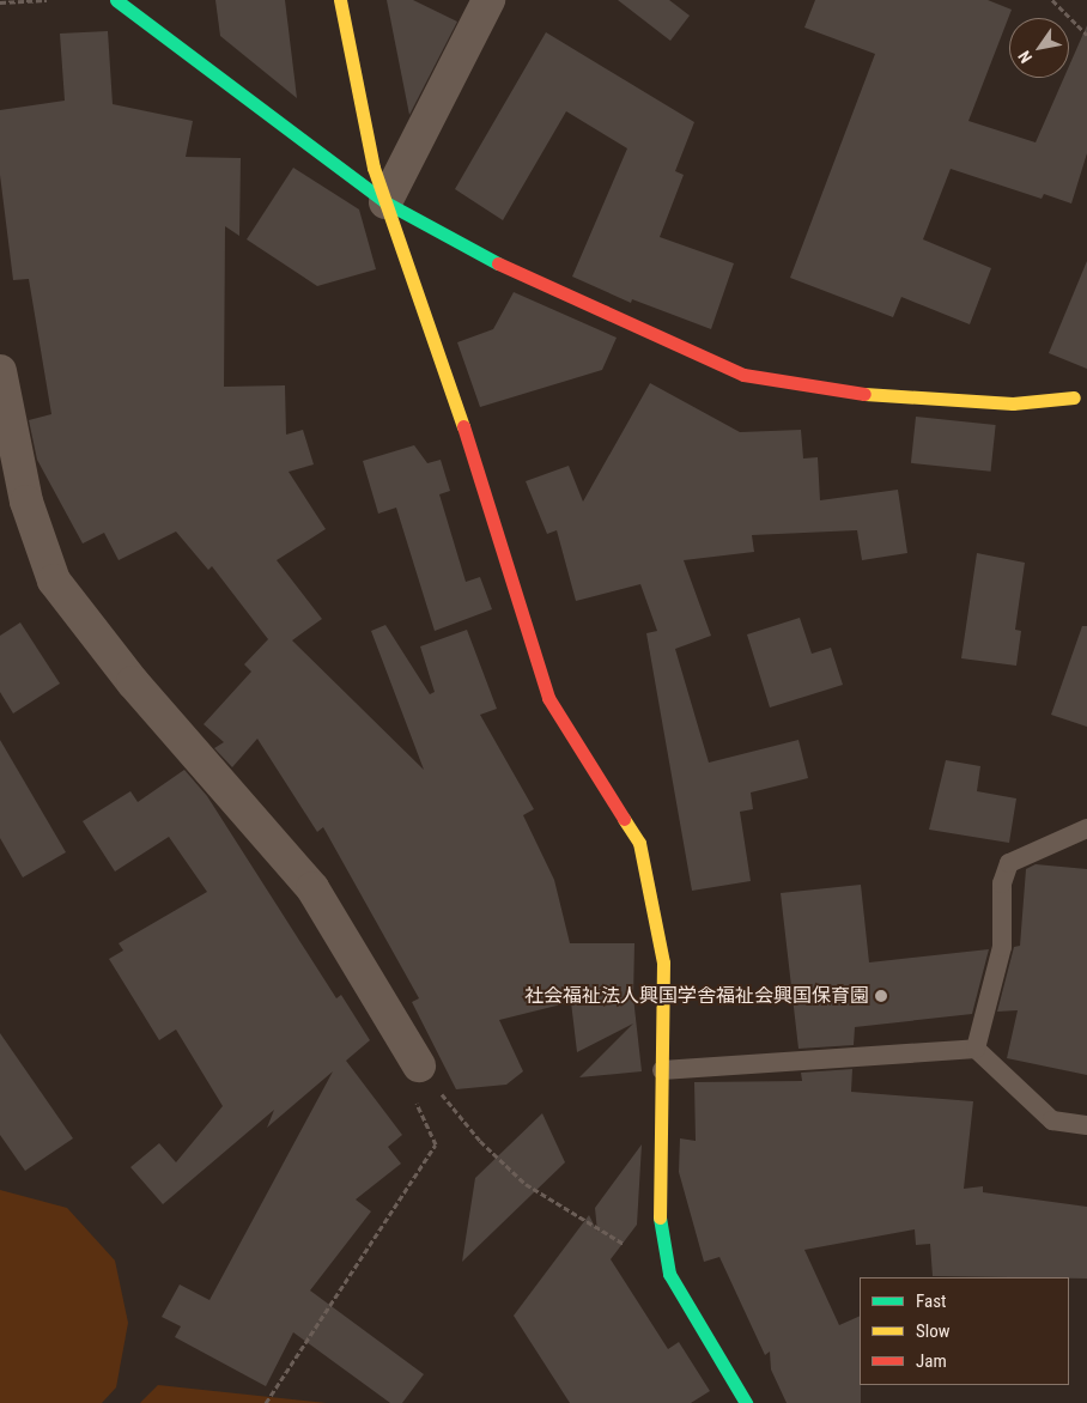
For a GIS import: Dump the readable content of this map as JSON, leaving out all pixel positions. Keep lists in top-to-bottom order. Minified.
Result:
{"places":["社会福祉法人興国学舎福祉会興国保育園"],"legend":["Fast","Slow","Jam"],"north":"bottom left"}
